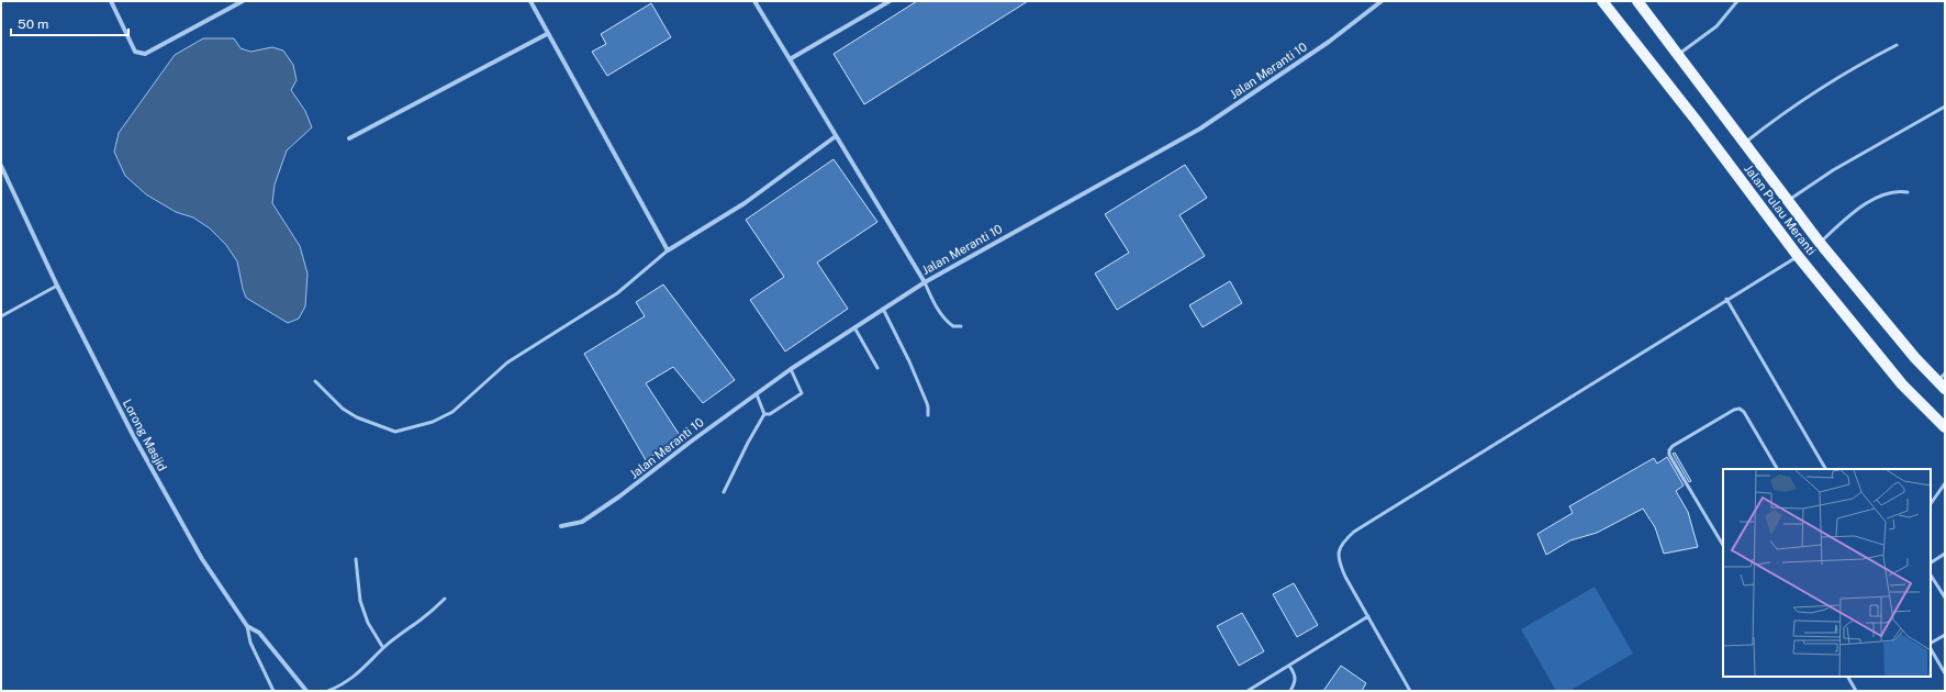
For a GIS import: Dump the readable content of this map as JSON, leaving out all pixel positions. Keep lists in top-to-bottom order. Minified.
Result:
{"streets":{"main road":["Jalan Pulau Meranti"],"street":["Jalan Meranti 10","Lorong Masjid"]},"scale_bar":"50 m"}
